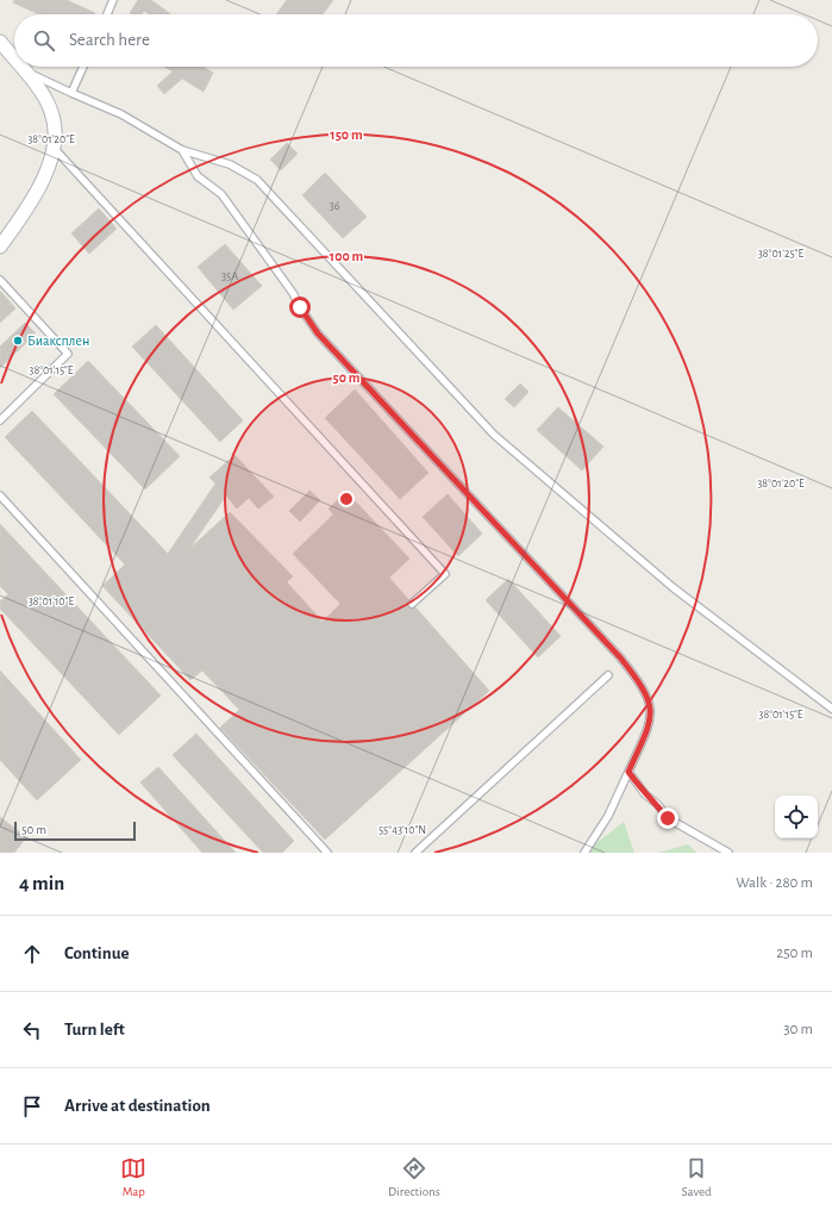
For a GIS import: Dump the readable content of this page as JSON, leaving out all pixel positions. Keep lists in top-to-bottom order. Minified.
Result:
{"places":["Биаксплен"],"house_numbers":["36","35А"],"scale_bar":"50 m","page":{"search":"Search here","scale":"50 m","heading":["4 min","Walk · 280 m"],"list":[["Continue","250 m"],["Turn left","30 m"],"Arrive at destination"],"nav":["Map","Directions","Saved"]},"coordinates":["38°01'20\"E","38°01'25\"E","38°01'15\"E","38°01'10\"E","55°43'10\"N"],"rings":["150 m","100 m","50 m"]}
